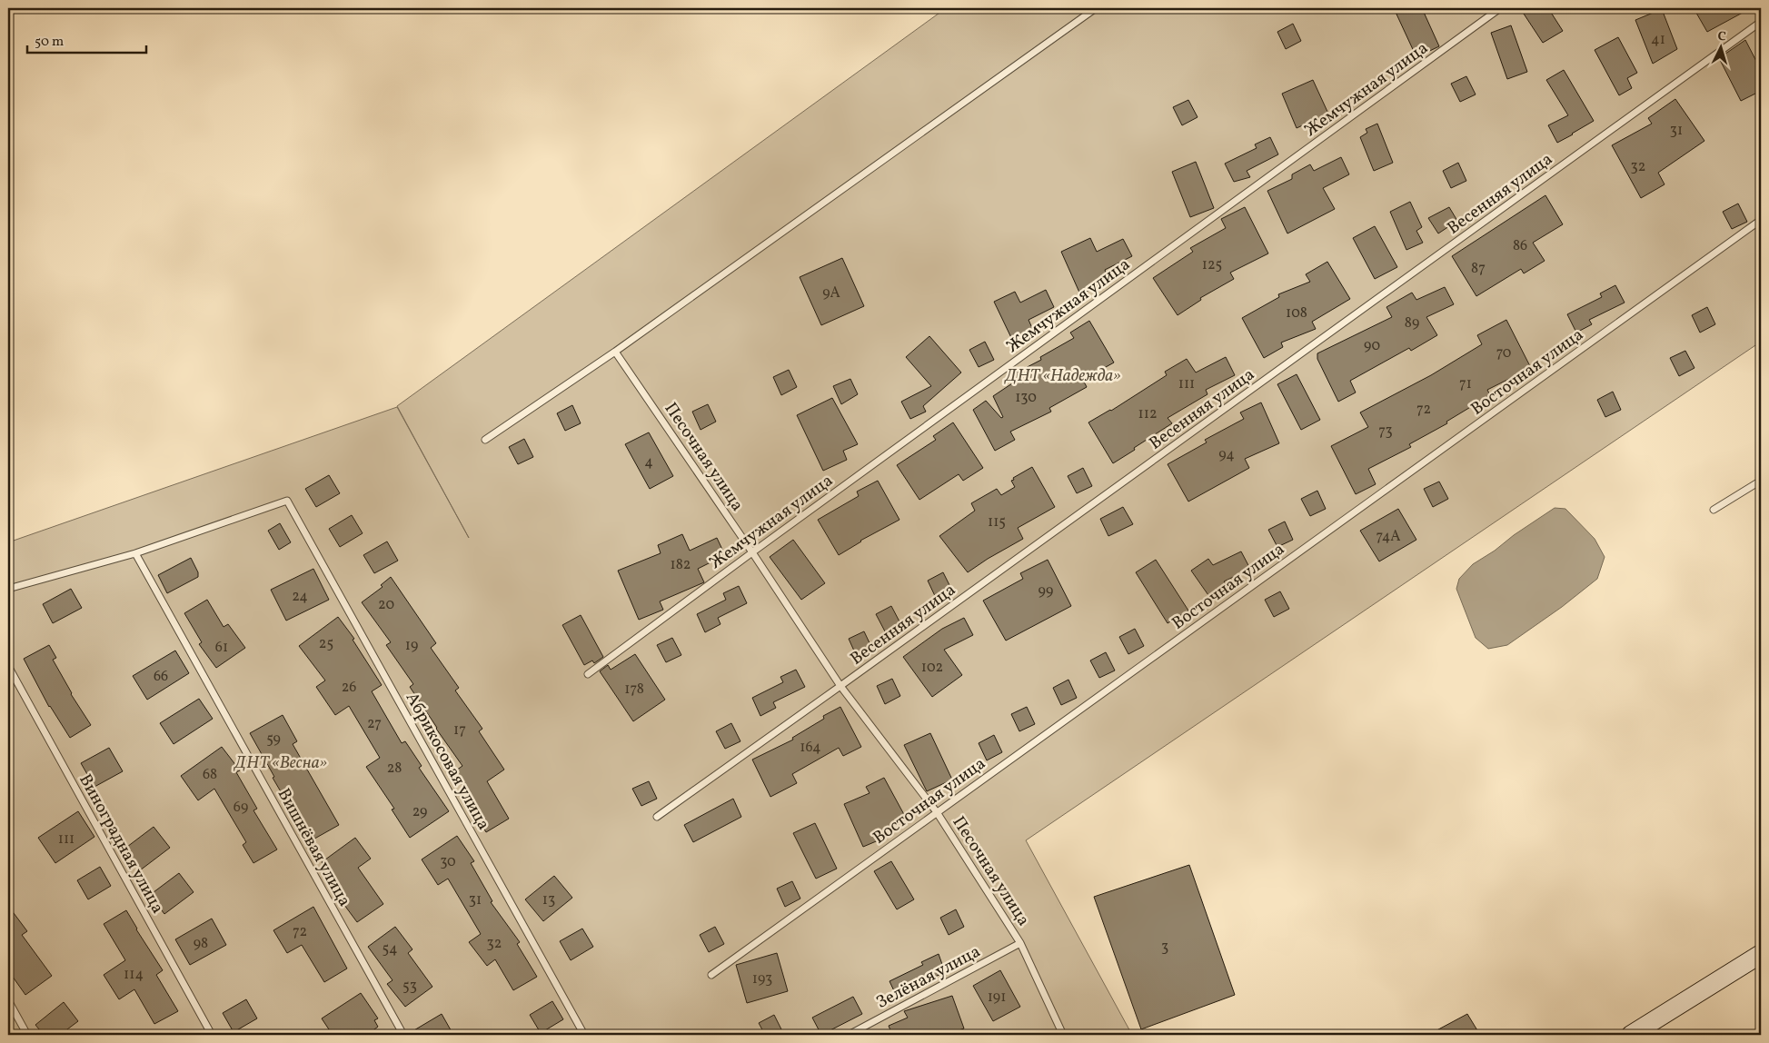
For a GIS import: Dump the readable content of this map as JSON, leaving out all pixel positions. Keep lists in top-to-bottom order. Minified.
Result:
{"streets":{"lane":["Жемчужная улица","Весенняя улица","Восточная улица","Песочная улица","Абрикосовая улица","Виноградная улица","Вишнёвая улица","Зелёная улица"]},"crossings":[["Жемчужная улица","Песочная улица"],["Весенняя улица","Песочная улица"],["Восточная улица","Песочная улица"],["Песочная улица","Зелёная улица"],["Абрикосовая улица","Вишнёвая улица"]],"parks":["ДНТ «Надежда»","ДНТ «Весна»"],"house_numbers":["41","31","32","86","125","87","9А","108","89","90","70","111","71","130","72","112","73","94","4","115","74А","182","99","24","20","25","19","61","102","66","26","178","27","17","59","164","28","68","69","29","111","30","31","13","72","98","32","3","54","114","193","53","191"],"scale_bar":"50 m","north":"top"}
